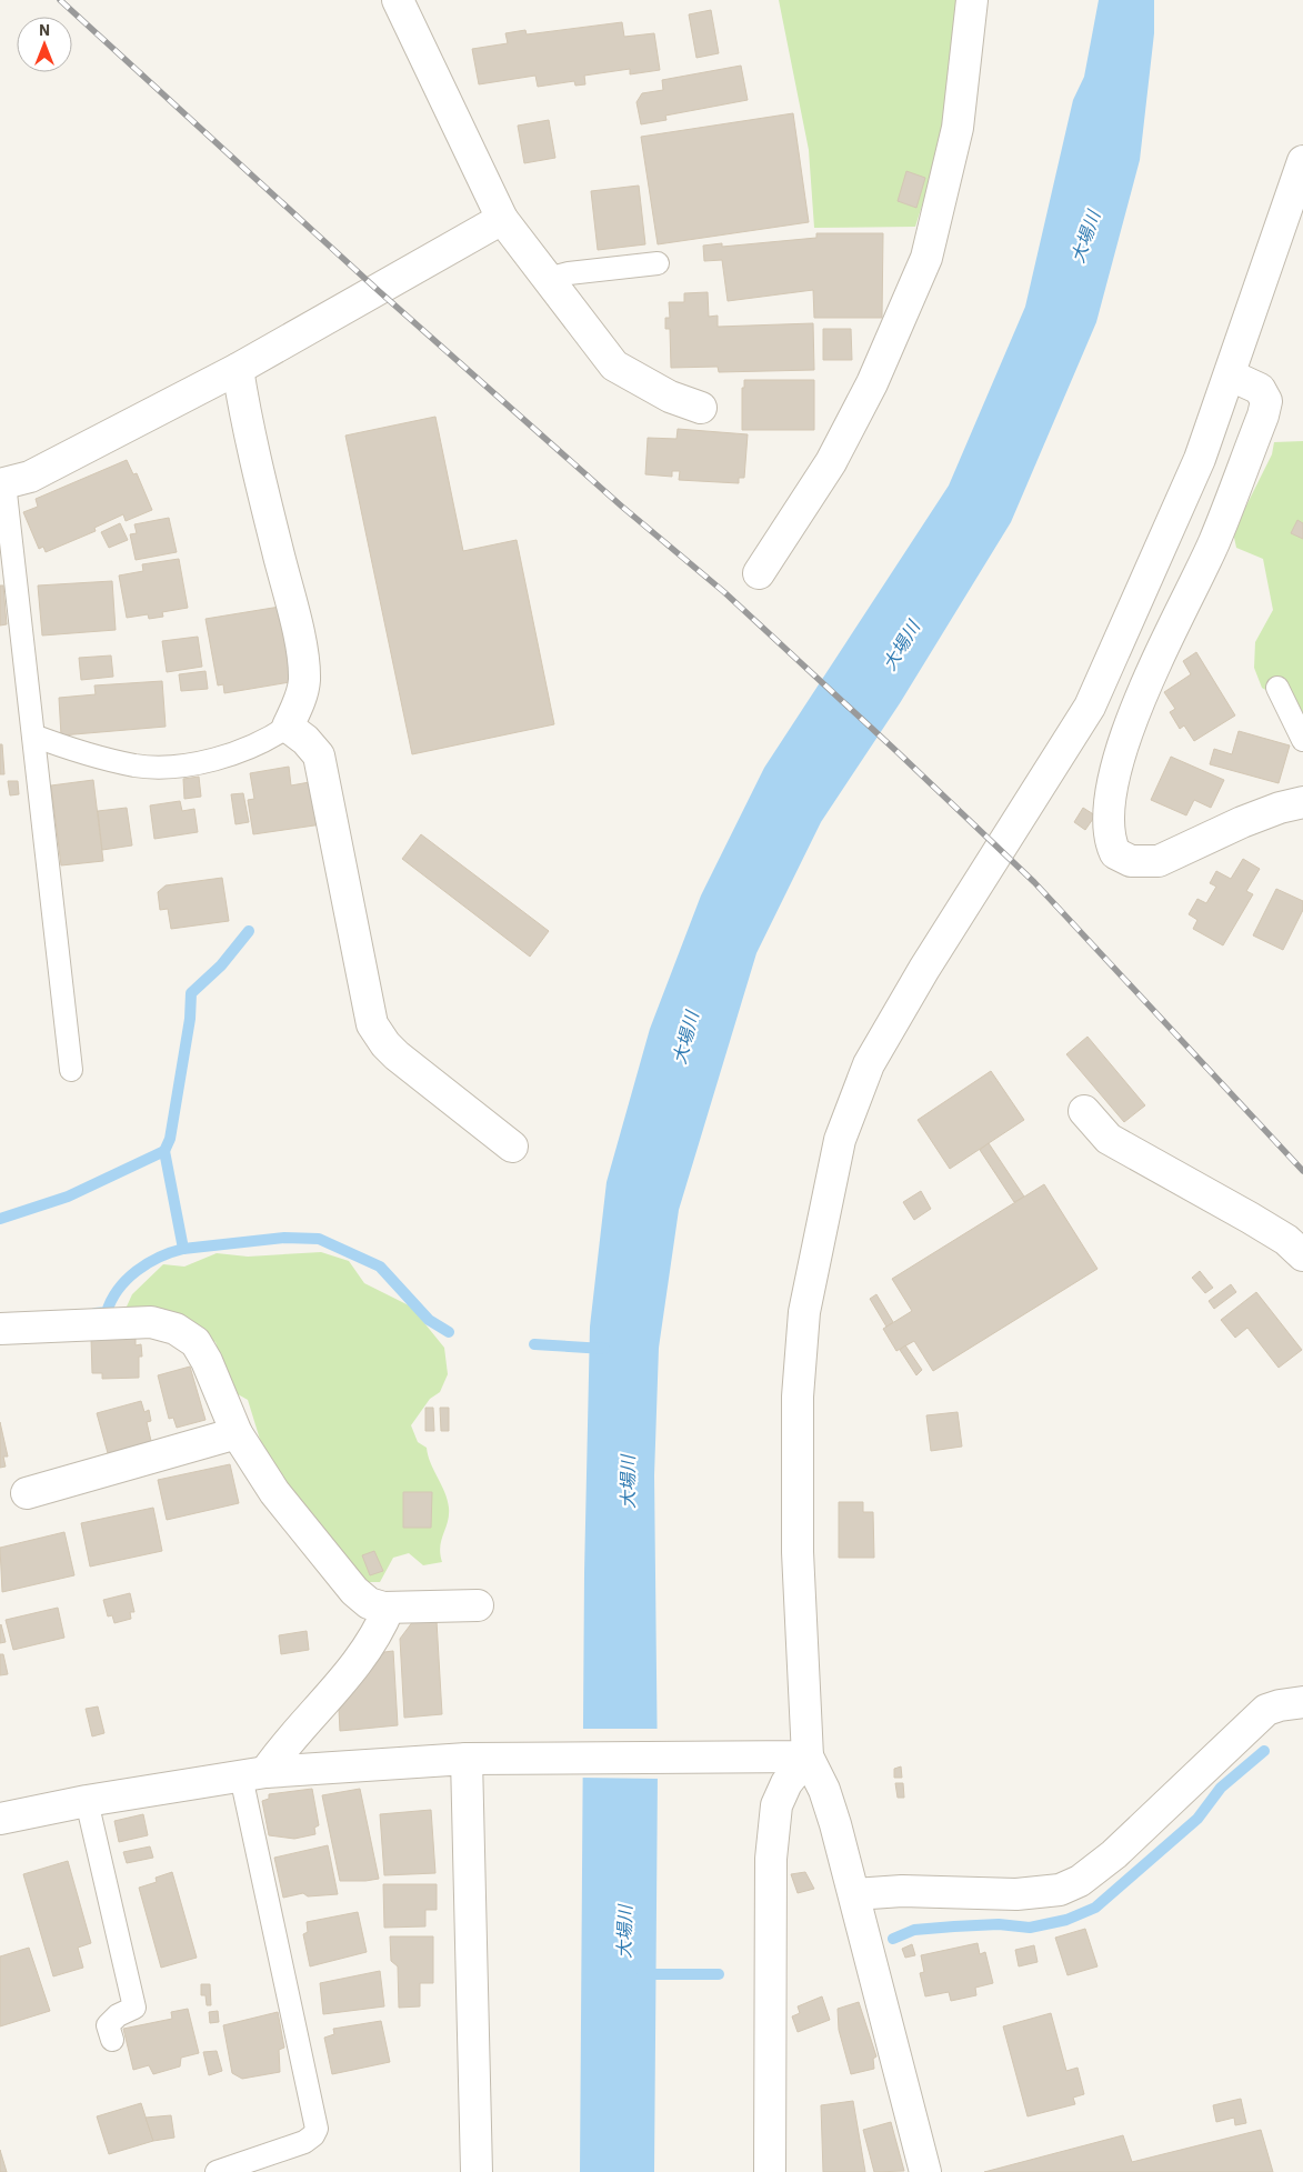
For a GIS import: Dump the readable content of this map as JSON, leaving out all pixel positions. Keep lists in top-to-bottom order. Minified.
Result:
{"water":["大場川"],"north":"top"}
